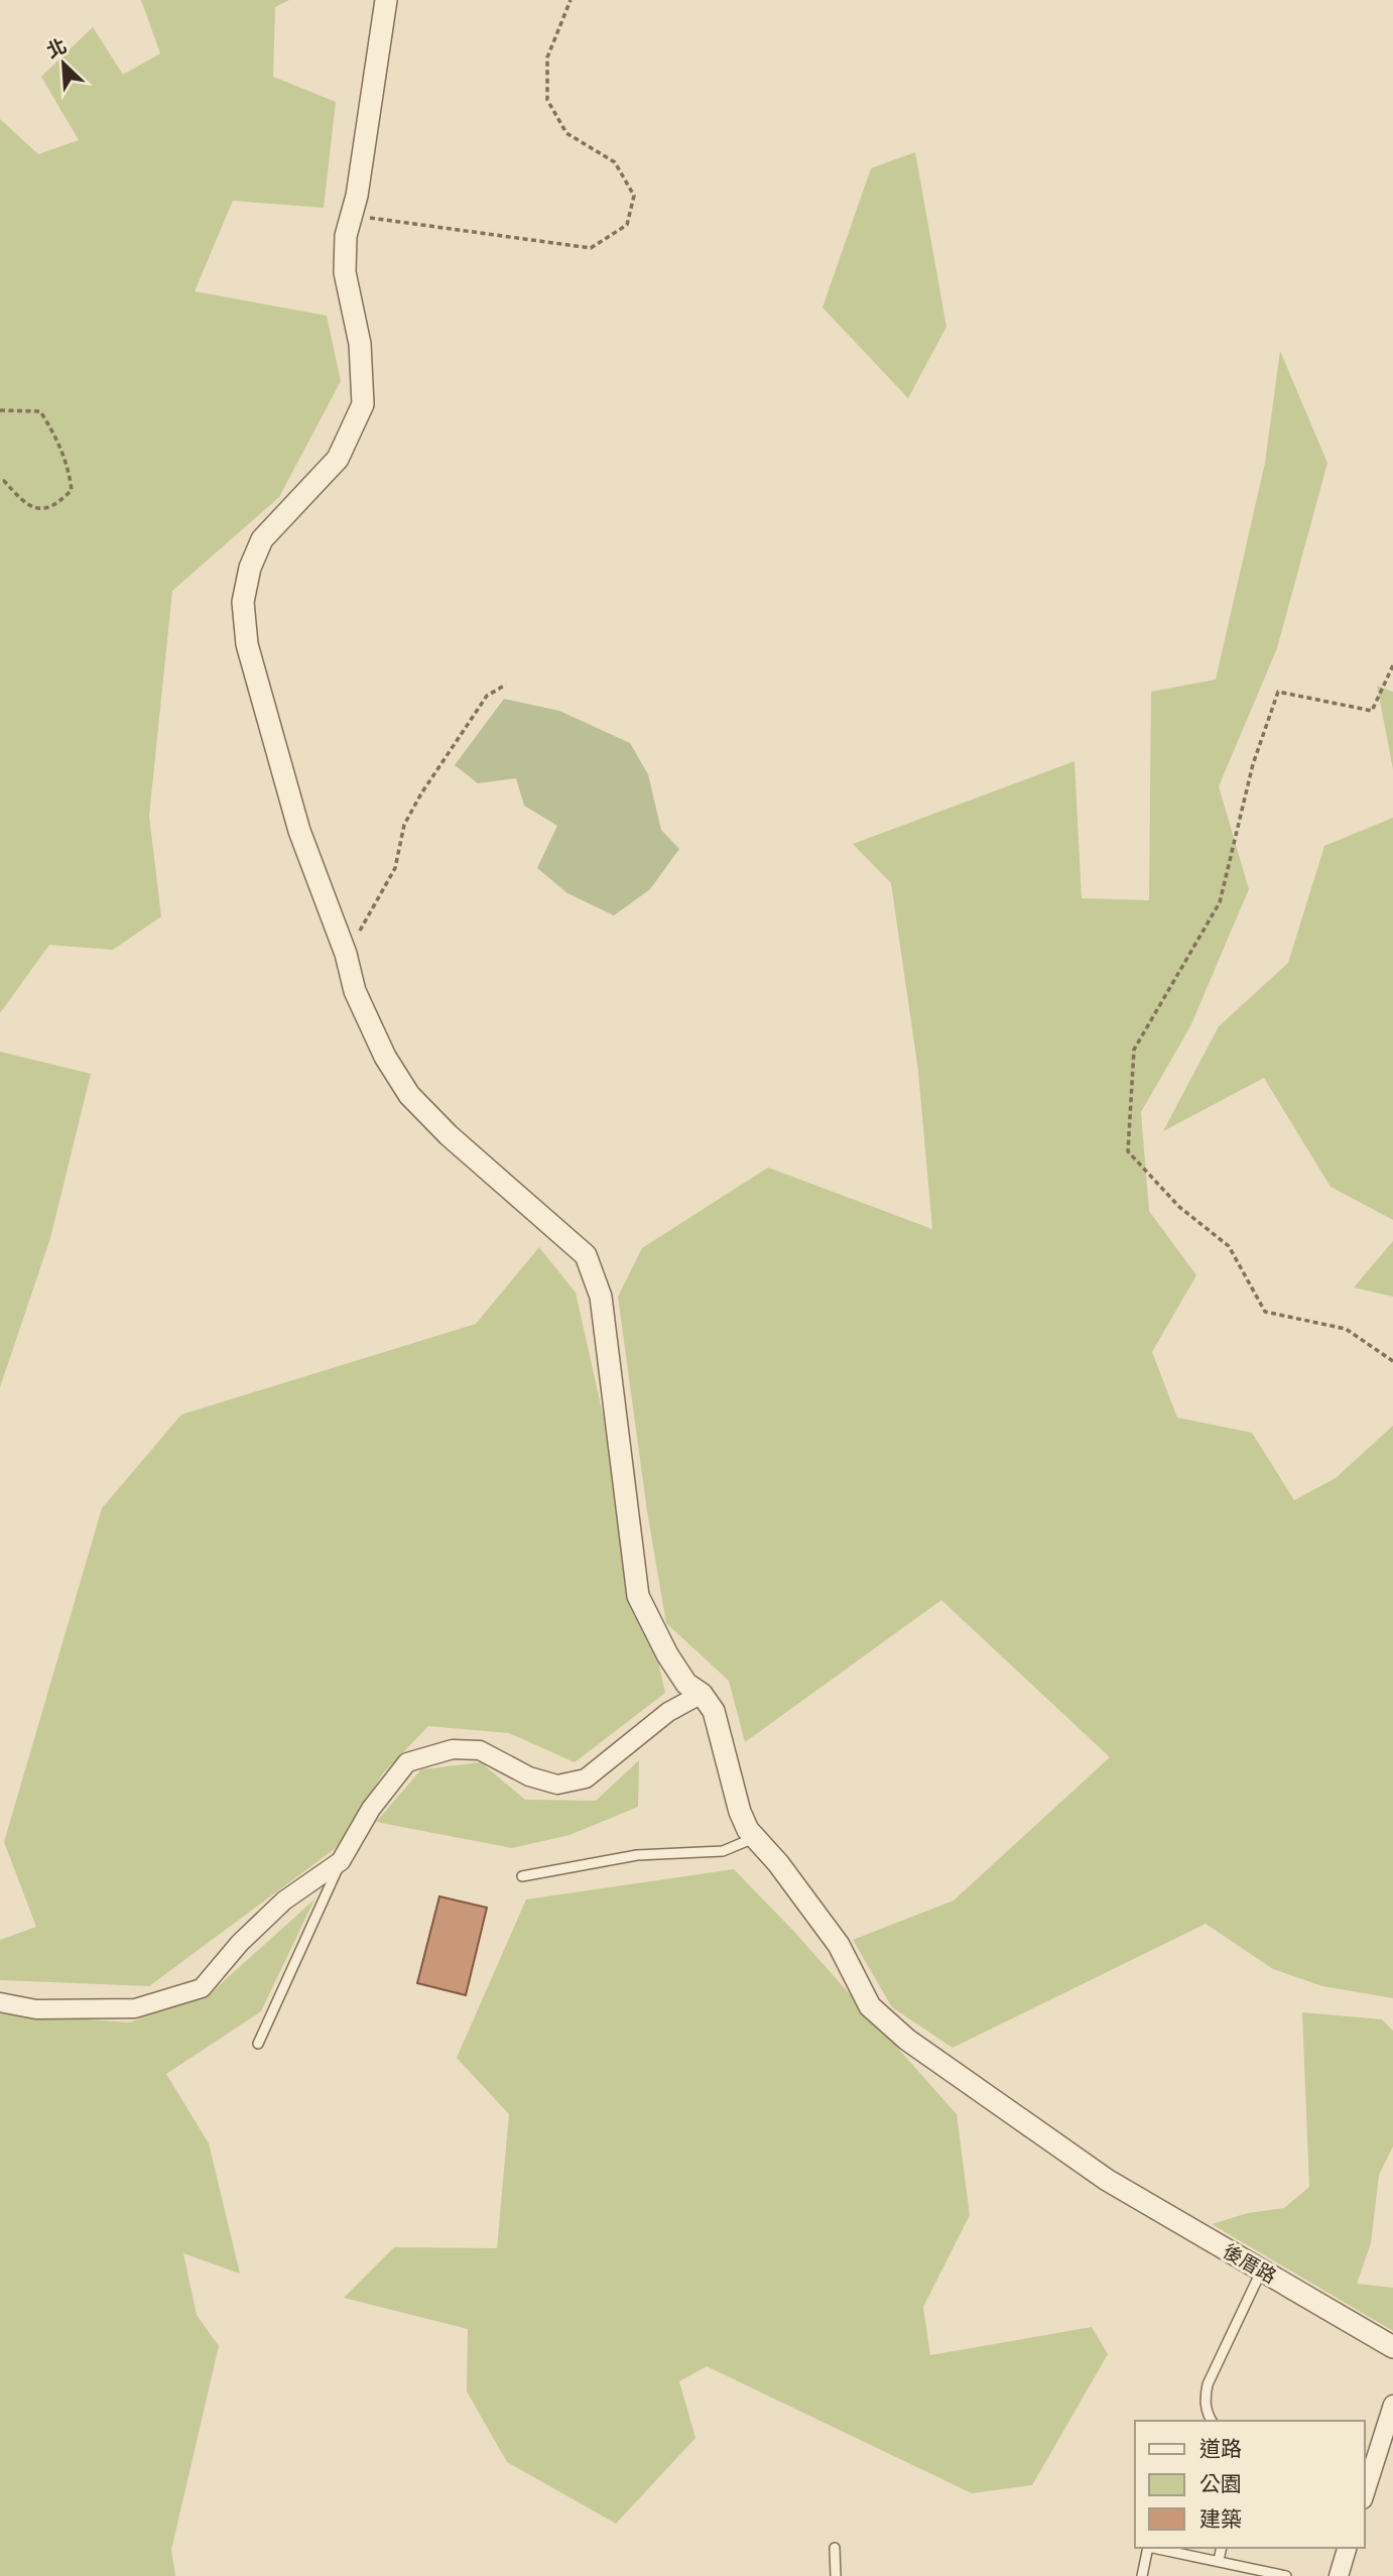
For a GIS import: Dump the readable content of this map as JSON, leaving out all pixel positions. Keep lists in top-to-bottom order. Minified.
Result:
{"streets":{"street":["後厝路"]},"legend":["道路","公園","建築"],"north":"top left"}
